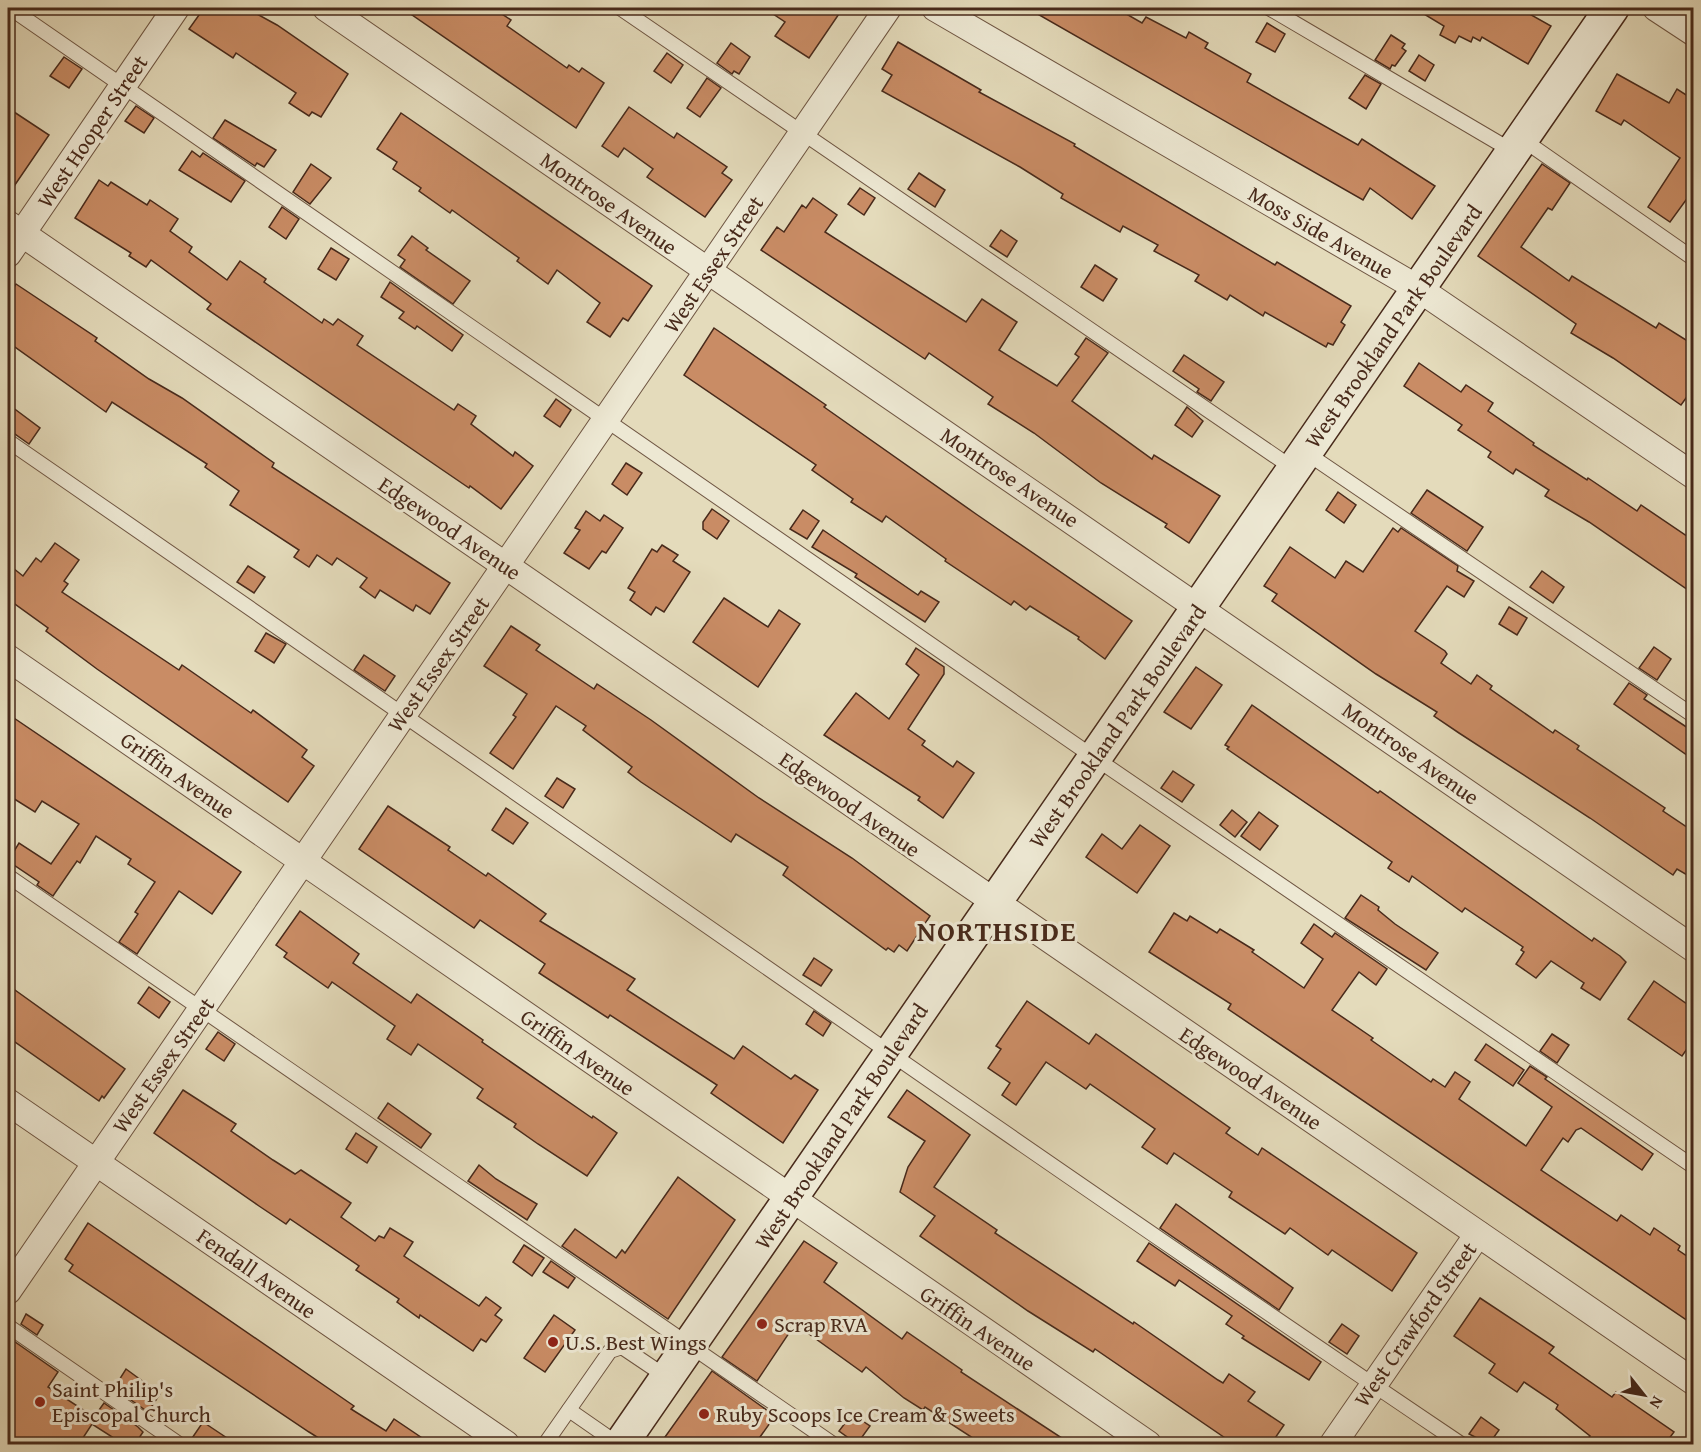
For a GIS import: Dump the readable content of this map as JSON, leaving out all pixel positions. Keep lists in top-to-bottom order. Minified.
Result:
{"streets":{"main road":["West Brookland Park Boulevard"],"street":["West Hooper Street","Montrose Avenue","Moss Side Avenue","West Essex Street","Edgewood Avenue","Griffin Avenue","Fendall Avenue","West Crawford Street"]},"crossings":[["West Hooper Street","Edgewood Avenue"],["Montrose Avenue","West Essex Street"],["Montrose Avenue","West Brookland Park Boulevard"],["Moss Side Avenue","West Brookland Park Boulevard"],["West Essex Street","Edgewood Avenue"],["West Essex Street","Griffin Avenue"],["West Essex Street","Fendall Avenue"],["West Brookland Park Boulevard","Edgewood Avenue"],["West Brookland Park Boulevard","Griffin Avenue"],["Edgewood Avenue","West Crawford Street"]],"districts":["NORTHSIDE"],"places":["Scrap RVA","U.S. Best Wings","Saint Philip's Episcopal Church","Ruby Scoops Ice Cream & Sweets"],"north":"bottom right"}
